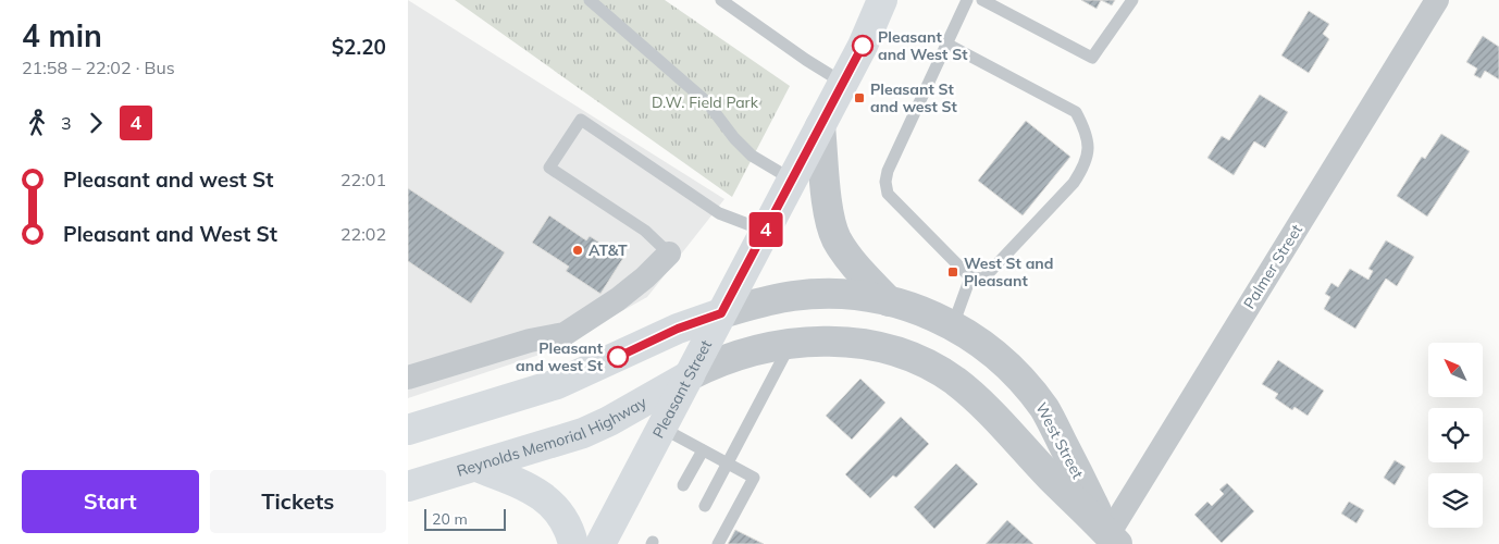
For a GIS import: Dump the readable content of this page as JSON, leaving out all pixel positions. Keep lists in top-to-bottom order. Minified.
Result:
{"streets":{"main road":["Pleasant Street","Reynolds Memorial Highway"],"street":["Palmer Street","West Street"]},"crossings":[["Palmer Street","West Street"],["Pleasant Street","Reynolds Memorial Highway"],["Pleasant Street","West Street"],["Reynolds Memorial Highway","West Street"]],"parks":["D.W. Field Park"],"places":{"other":["Pleasant and West St","AT&T","Pleasant and west St"],"transit":["Pleasant St and west St","West St and Pleasant"]},"lines":["bus line 4"],"scale_bar":"20 m","north":"top left","page":{"heading":["4 min","21:58 – 22:02 · Bus","$2.20"],"on_map":"4","legs":["3","4"],"list":[{"name":"Pleasant and west St","value":"22:01"},{"name":"Pleasant and West St","value":"22:02"}],"buttons":["Start","Tickets"],"scale":"20 m"}}
